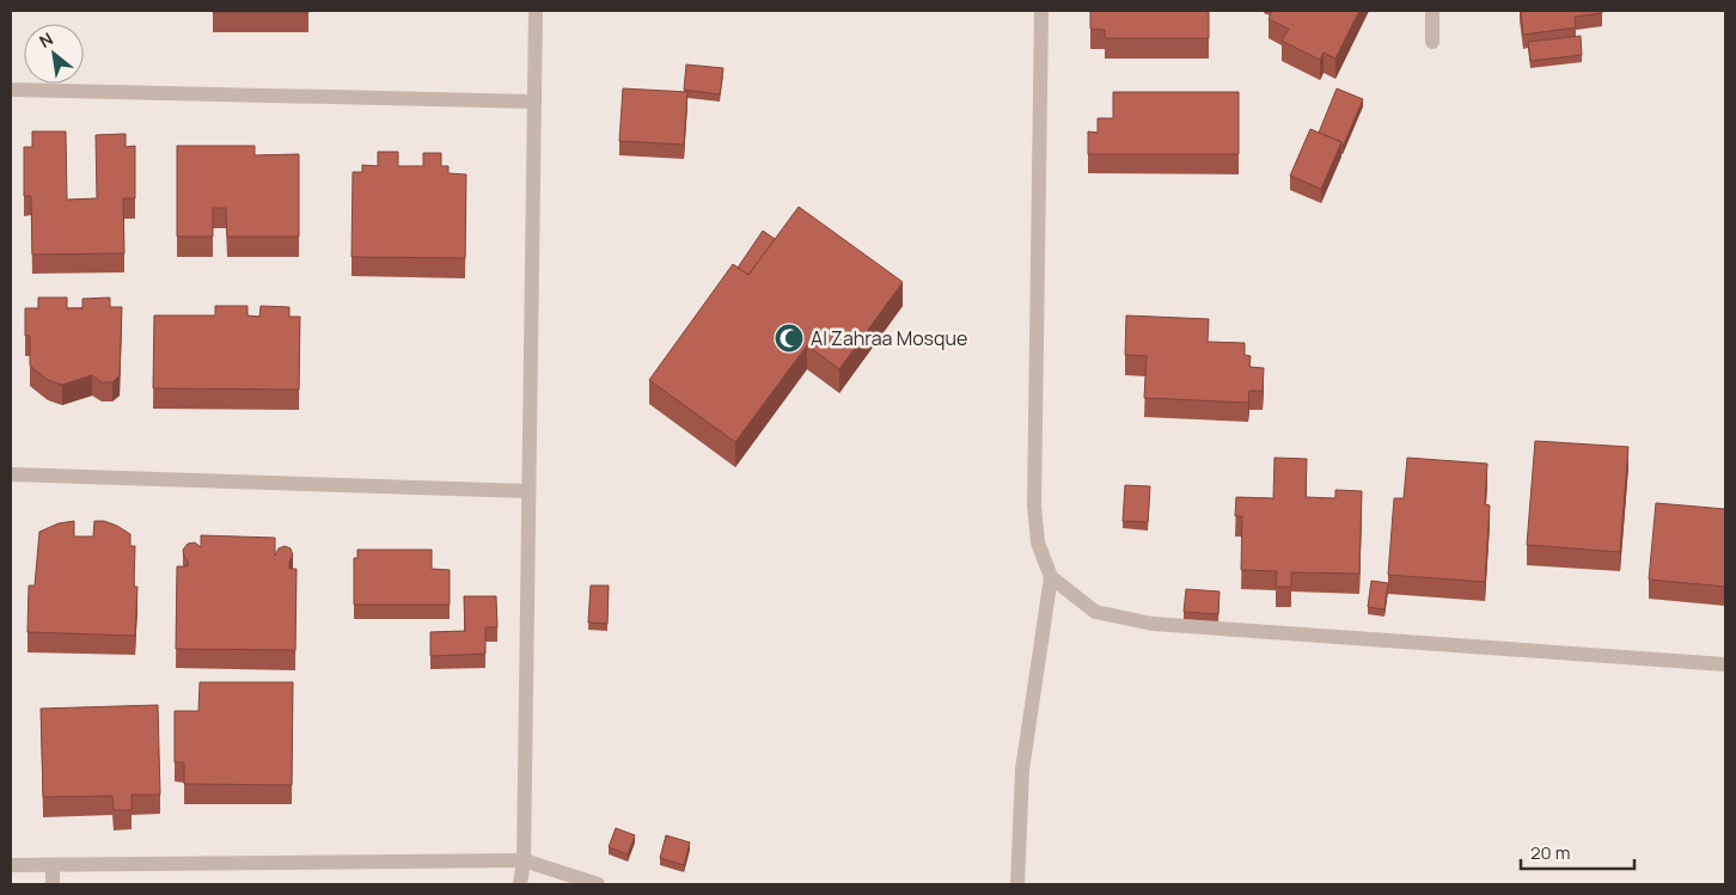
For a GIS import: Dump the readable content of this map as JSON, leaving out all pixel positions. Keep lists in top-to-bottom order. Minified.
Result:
{"places":{"mosque":["Al Zahraa Mosque"]},"scale_bar":"20 m","north":"top left"}
